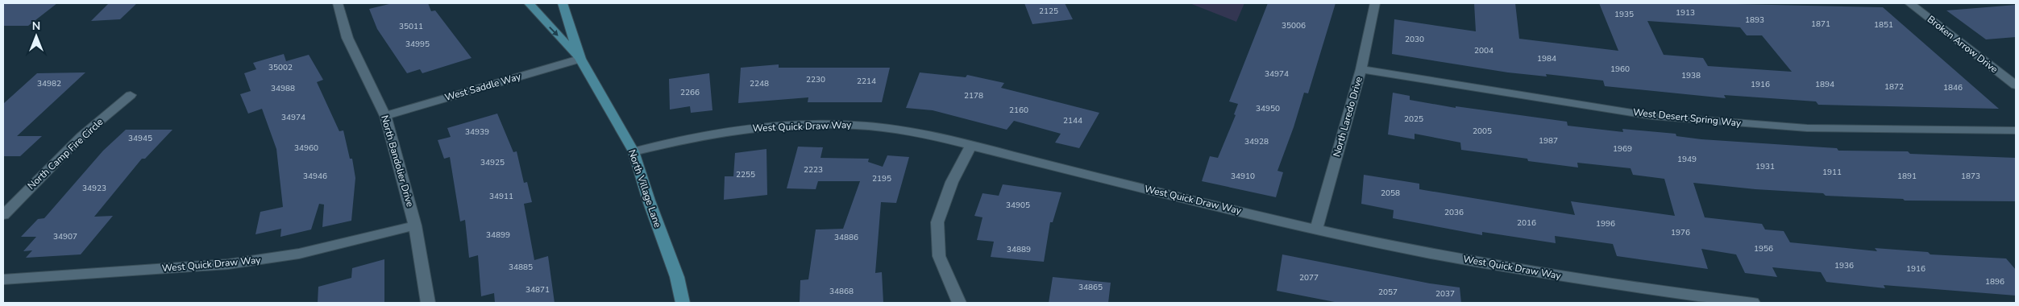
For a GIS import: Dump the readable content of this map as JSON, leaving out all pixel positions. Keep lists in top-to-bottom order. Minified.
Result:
{"streets":{"street":["Broken Arrow Drive","West Saddle Way","North Laredo Drive","West Desert Spring Way","West Quick Draw Way","North Camp Fire Circle","North Bandolier Drive","North Village Lane"]},"crossings":[["West Saddle Way","North Bandolier Drive"],["West Saddle Way","North Village Lane"],["North Laredo Drive","West Desert Spring Way"],["North Laredo Drive","West Quick Draw Way"],["West Quick Draw Way","North Bandolier Drive"],["West Quick Draw Way","North Village Lane"]],"house_numbers":["2125","1913","1935","1893","1871","1851","35006","35011","2030","34995","2004","1984","35002","1960","34974","1938","2230","2214","34982","2248","1916","1894","1872","1846","34988","2266","2178","34950","2160","34974","2025","2144","2005","34939","34945","1987","34928","34960","1969","1949","34925","1931","2223","1911","2255","34946","34910","1891","1873","2195","34923","2058","34911","34905","2036","2016","1996","1976","34899","34907","34886","1956","34889","1936","34885","1916","2077","1896","34865","34871","34868","2057","2037"],"north":"top"}
